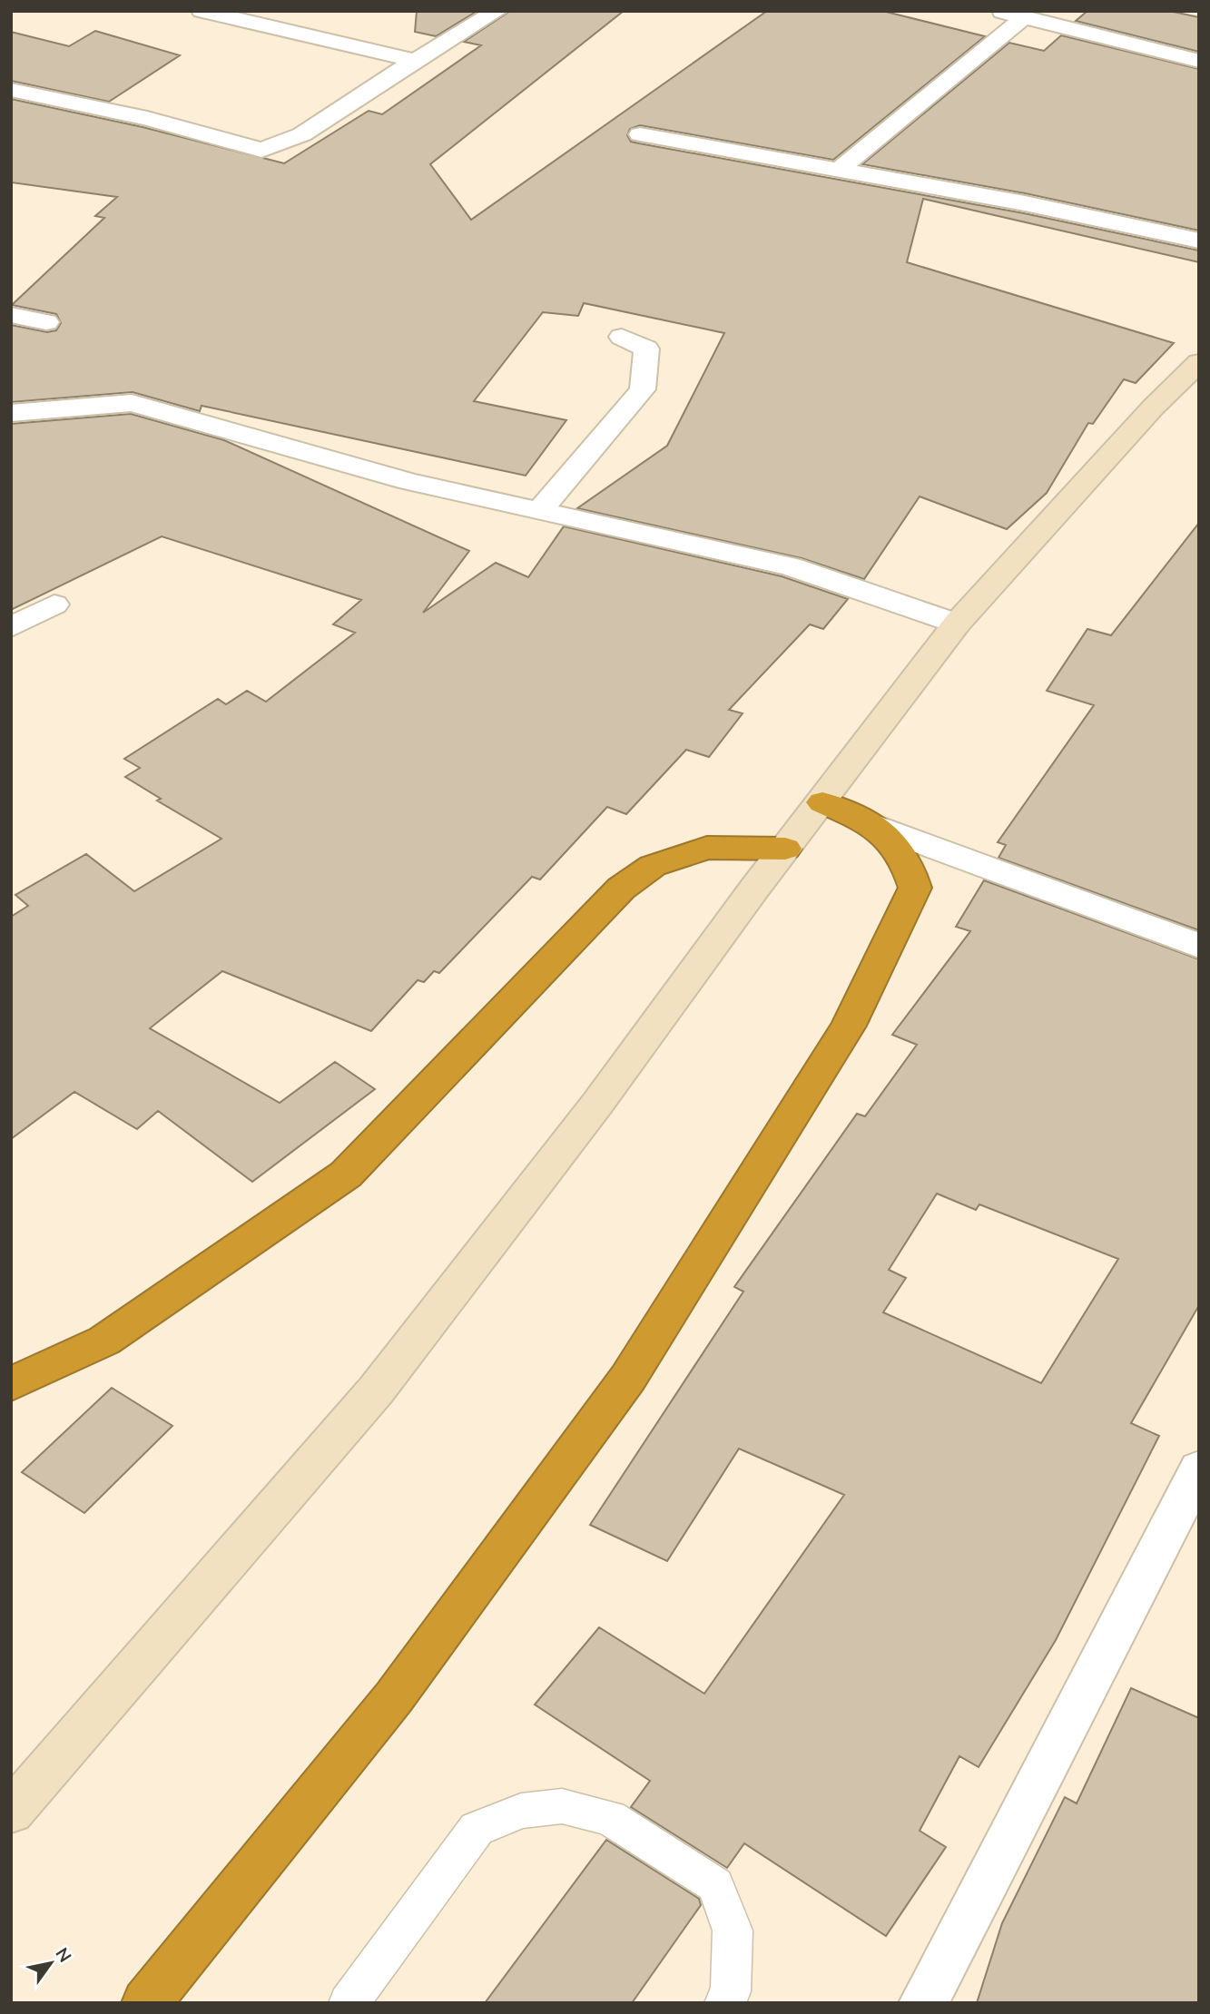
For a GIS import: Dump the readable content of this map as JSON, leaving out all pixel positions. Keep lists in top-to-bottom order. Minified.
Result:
{"north":"top right"}
